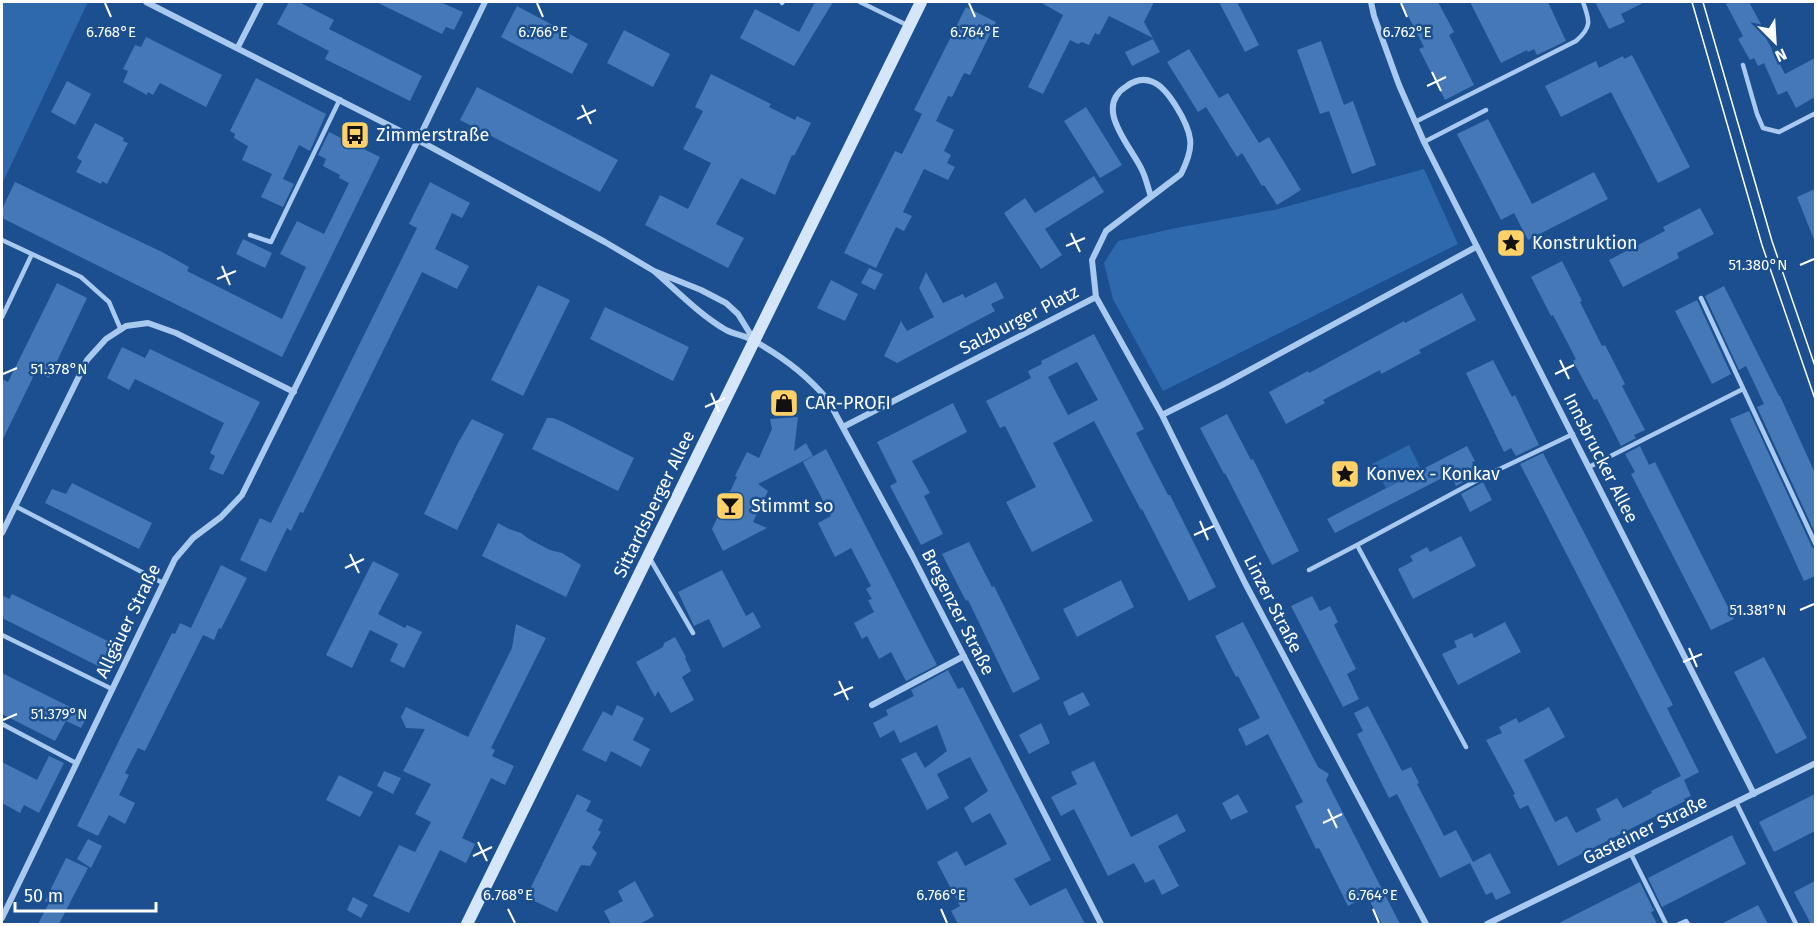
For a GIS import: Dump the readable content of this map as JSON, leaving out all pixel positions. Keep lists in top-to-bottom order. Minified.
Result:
{"streets":{"main road":["Sittardsberger Allee"],"street":["Salzburger Platz","Innsbrucker Allee","Linzer Straße","Bregenzer Straße","Allgäuer Straße","Gasteiner Straße"]},"crossings":[["Salzburger Platz","Linzer Straße"],["Salzburger Platz","Bregenzer Straße"],["Innsbrucker Allee","Gasteiner Straße"],["Sittardsberger Allee","Bregenzer Straße"]],"places":{"bus stop":["Zimmerstraße"],"place":["Konstruktion","Konvex - Konkav"],"shop":["CAR-PROFI"],"bar":["Stimmt so"]},"scale_bar":"50 m","north":"bottom right","coordinates":["6.768°E","6.766°E","6.764°E","6.762°E","51.380°N","51.378°N","51.381°N","51.379°N"]}
